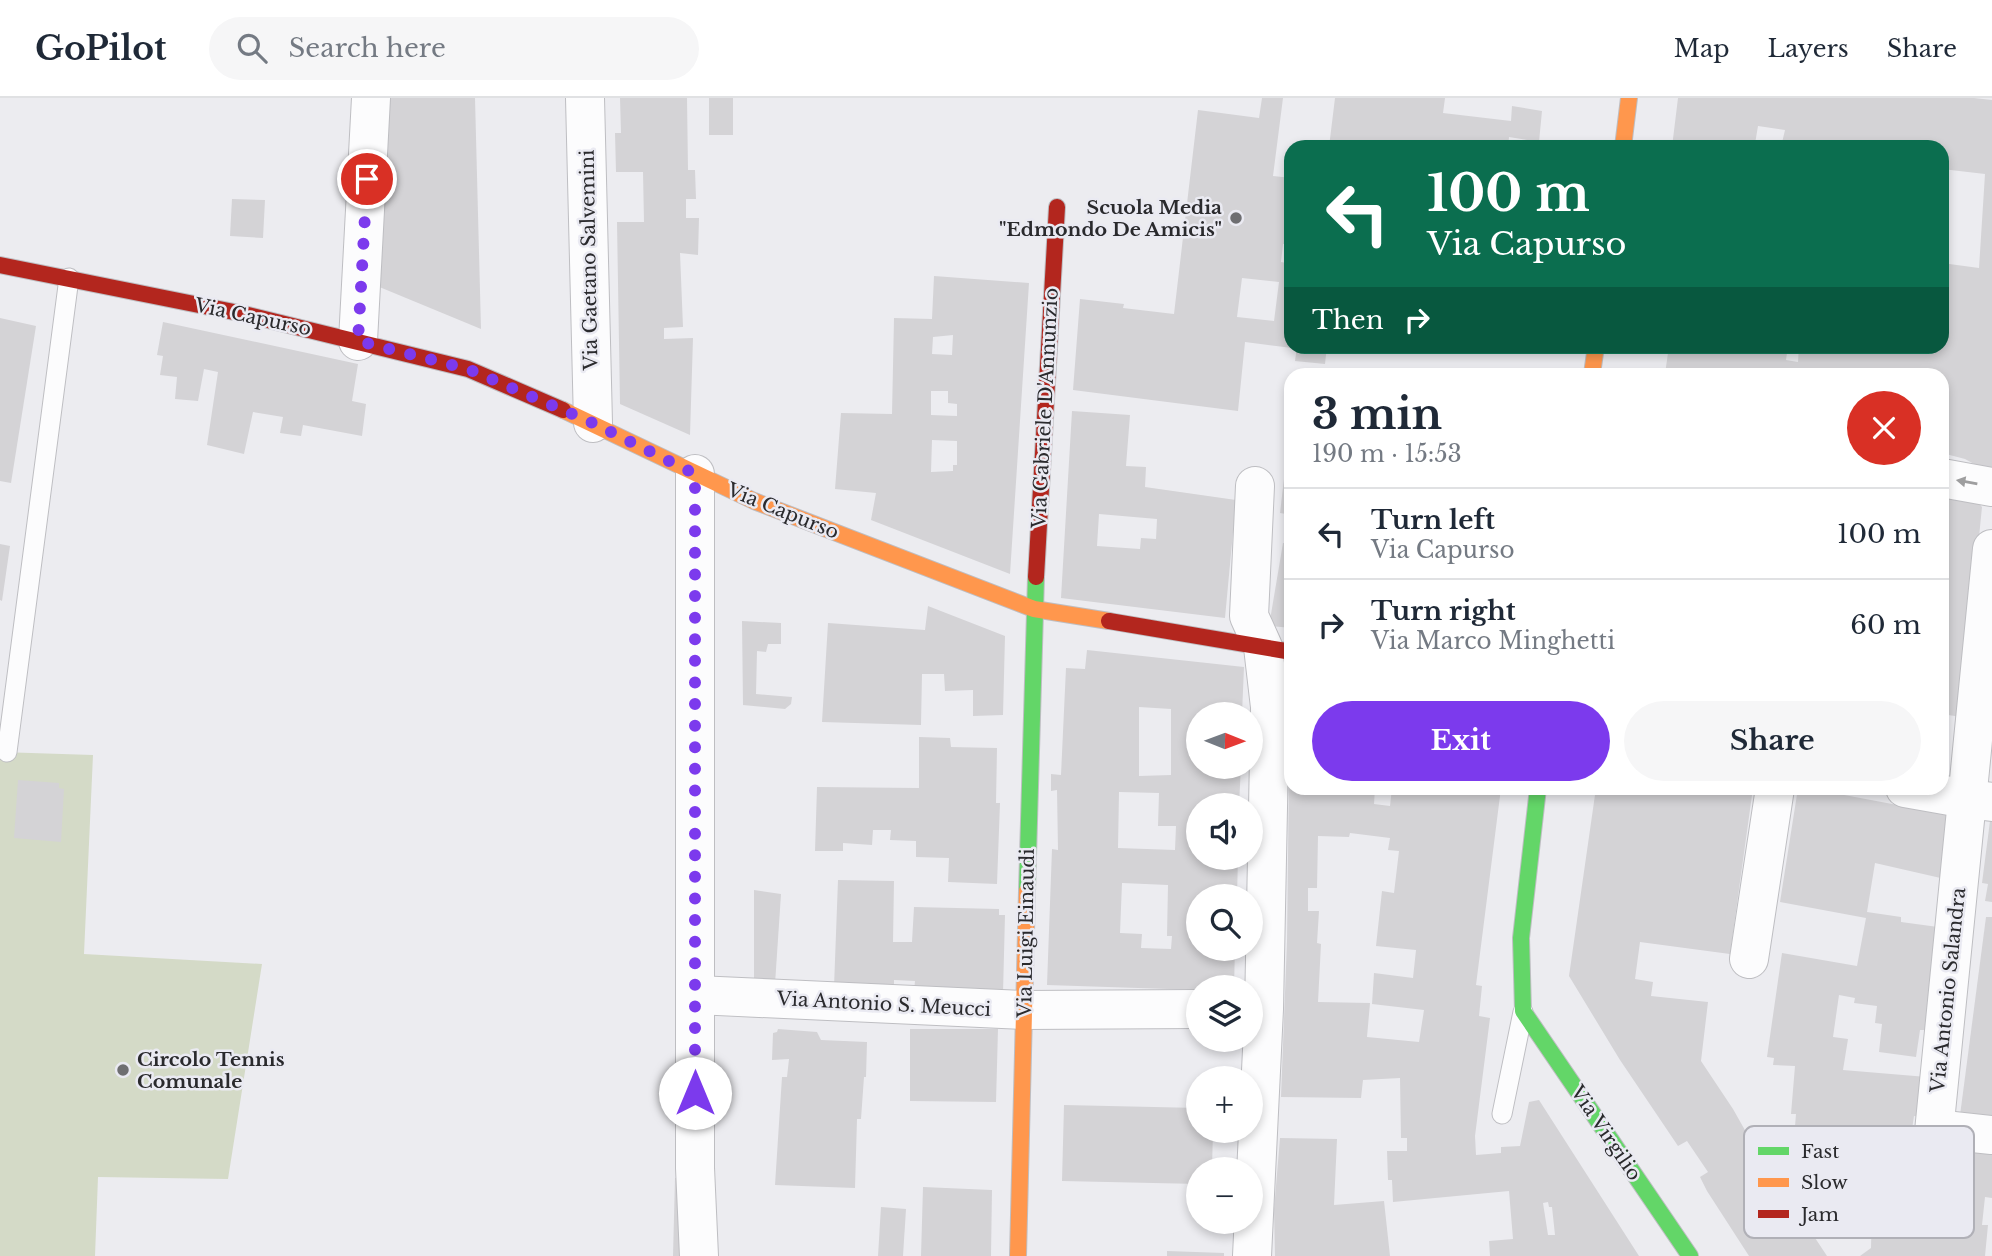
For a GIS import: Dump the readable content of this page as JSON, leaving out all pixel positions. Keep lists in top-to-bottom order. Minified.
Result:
{"streets":{"street":["Via Gaetano Salvemini","Via Capurso","Via Gabriele D'Annunzio","Via Luigi Einaudi","Via Antonio Salandra","Via Antonio S. Meucci","Via Virgilio"]},"crossings":[["Via Gaetano Salvemini","Via Capurso"],["Via Capurso","Via Gabriele D'Annunzio"],["Via Capurso","Via Luigi Einaudi"],["Via Gabriele D'Annunzio","Via Luigi Einaudi"],["Via Luigi Einaudi","Via Antonio S. Meucci"]],"places":["Scuola Media \"Edmondo De Amicis\"","Circolo Tennis Comunale"],"legend":["Fast","Slow","Jam"],"north":"right","page":{"header":"GoPilot","search":"Search here","nav":["Map","Layers","Share"],"turn":["100 m","Via Capurso"],"then":"Then","heading":["3 min","190 m · 15:53"],"list":[{"name":"Turn left","note":"Via Capurso","value":"100 m"},{"name":"Turn right","note":"Via Marco Minghetti","value":"60 m"}],"buttons":["Exit","Share"],"map_buttons":["+","−"]}}
